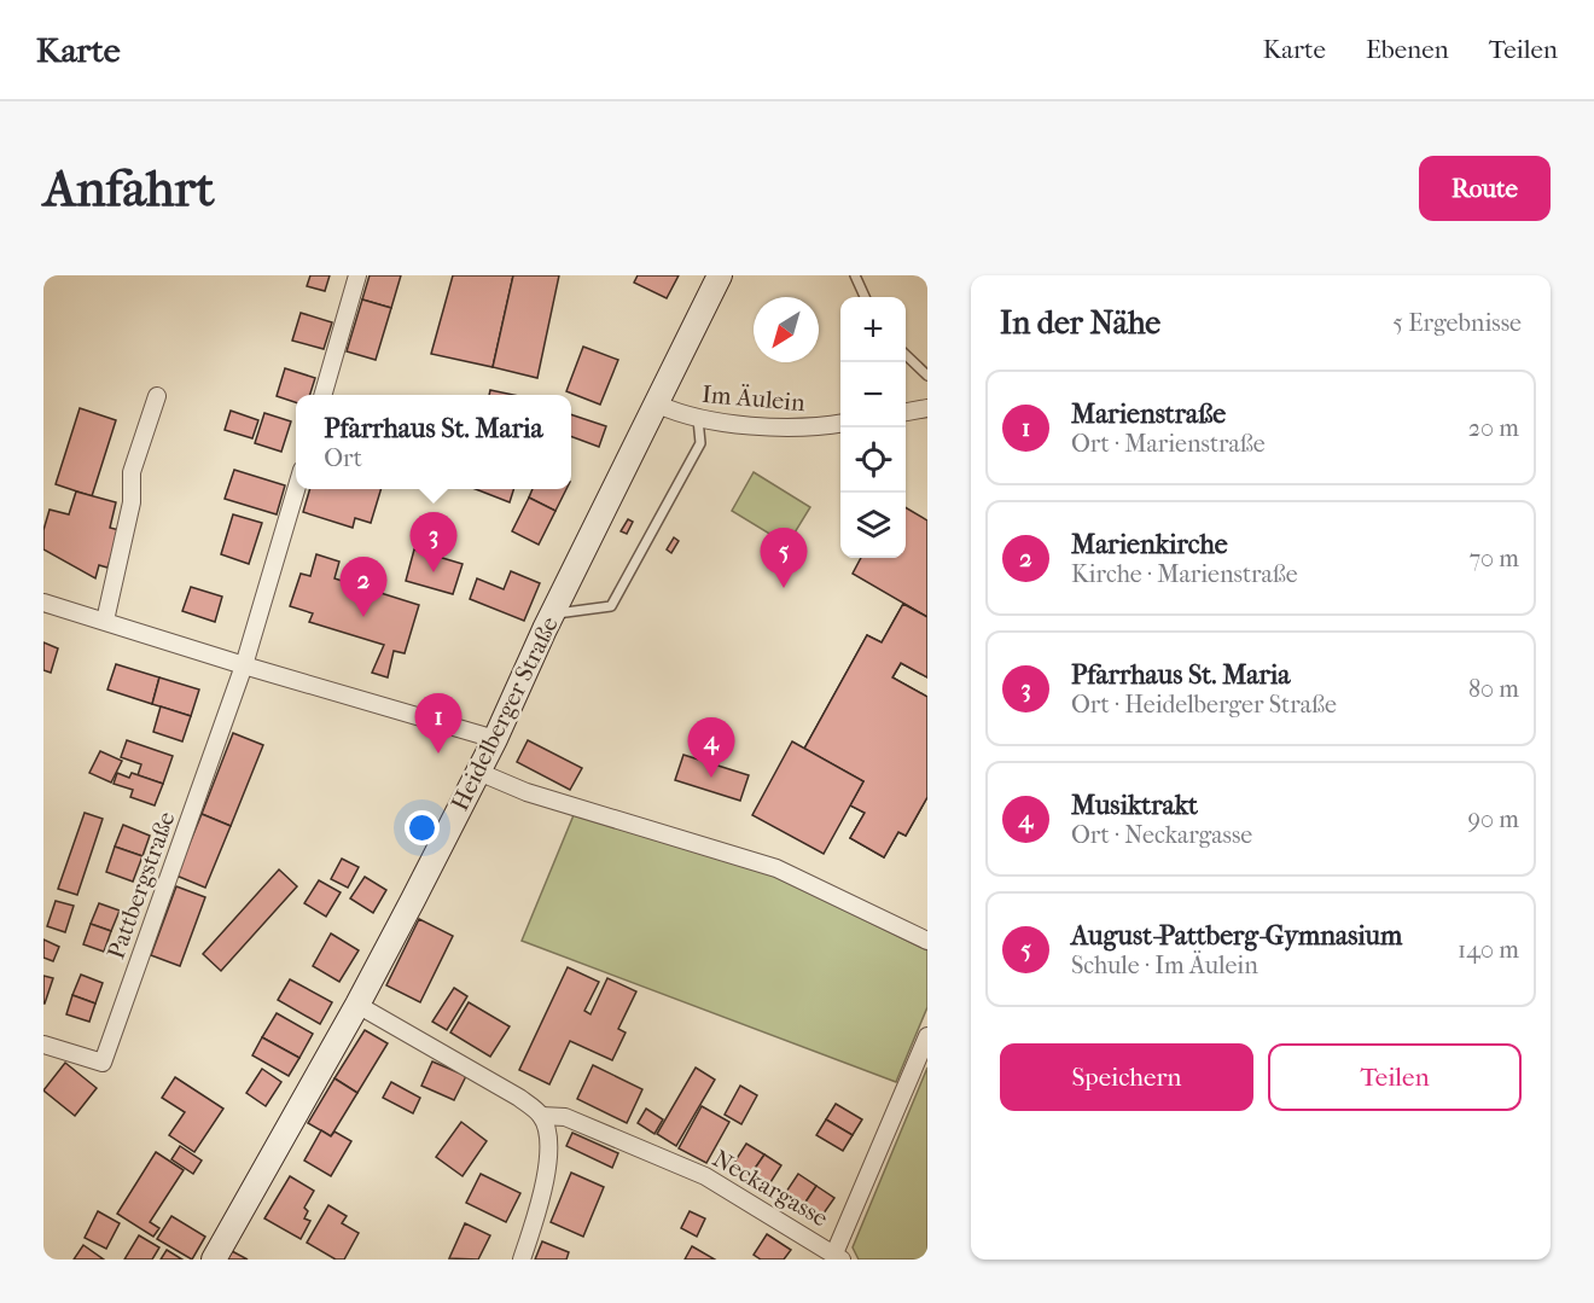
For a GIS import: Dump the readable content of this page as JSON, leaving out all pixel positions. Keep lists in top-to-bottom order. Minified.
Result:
{"streets":{"street":["Im Äulein","Heidelberger Straße","Pattbergstraße","Neckargasse"]},"crossings":[["Im Äulein","Heidelberger Straße"]],"north":"bottom left","page":{"header":"Karte","nav":["Karte","Ebenen","Teilen"],"buttons":["Route",["Speichern","Teilen"]],"title":"Anfahrt","heading":["In der Nähe","5 Ergebnisse"],"map_buttons":["+","−"],"list":[{"mark":"1","name":"Marienstraße","note":"Ort · Marienstraße","value":"20 m"},{"mark":"2","name":"Marienkirche","note":"Kirche · Marienstraße","value":"70 m"},{"mark":"3","name":"Pfarrhaus St. Maria","note":"Ort · Heidelberger Straße","value":"80 m"},{"mark":"4","name":"Musiktrakt","note":"Ort · Neckargasse","value":"90 m"},{"mark":"5","name":"August-Pattberg-Gymnasium","note":"Schule · Im Äulein","value":"140 m"}],"popup":["Pfarrhaus St. Maria","Ort"],"pins":["3","5","2","1","4"]}}
